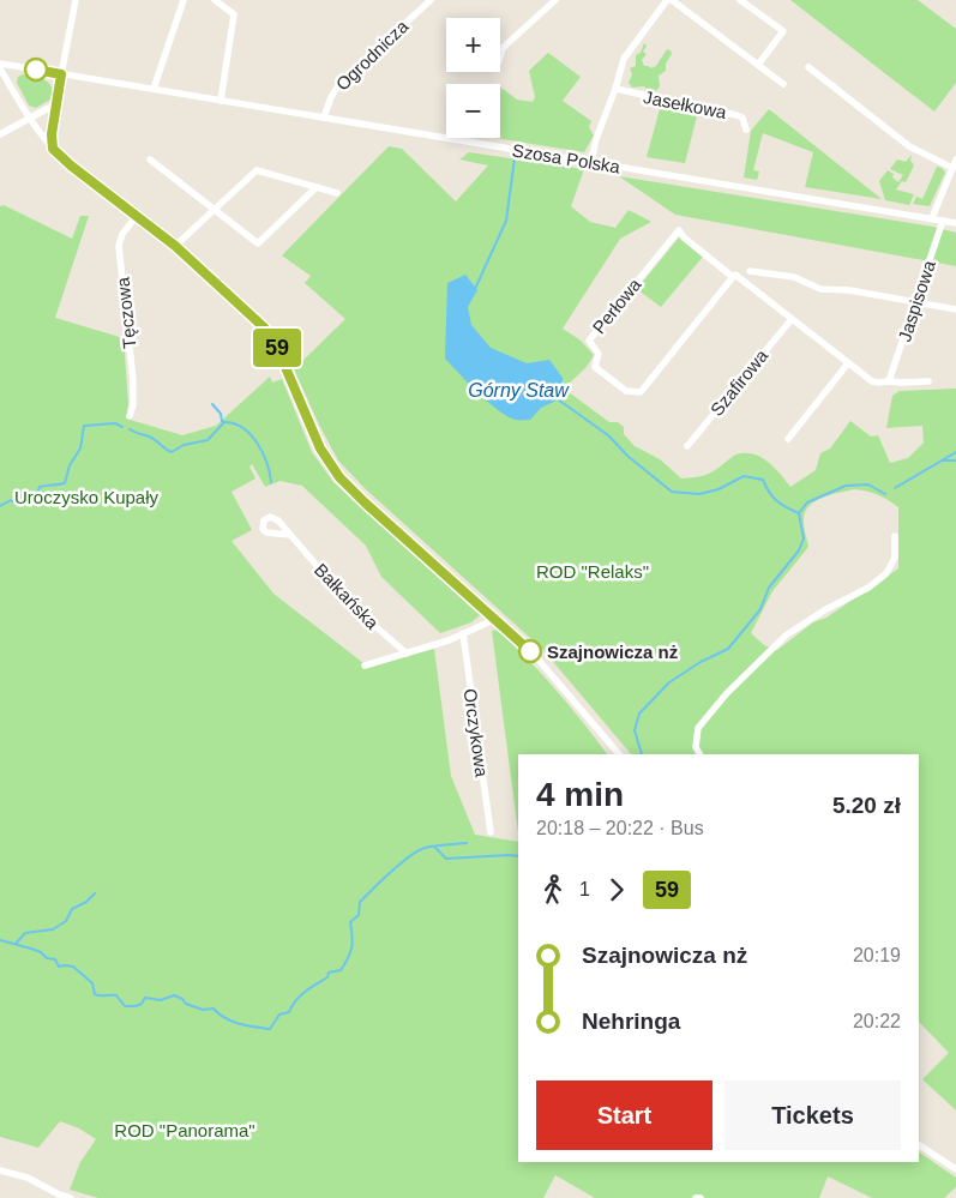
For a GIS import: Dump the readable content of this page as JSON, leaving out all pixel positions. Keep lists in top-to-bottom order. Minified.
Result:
{"streets":{"street":["Ogrodnicza","Jasełkowa","Szosa Polska","Jaspisowa","Perłowa","Tęczowa","Szafirowa","Bałkańska","Orczykowa"]},"crossings":[["Ogrodnicza","Szosa Polska"],["Szosa Polska","Jaspisowa"],["Jaspisowa","Perłowa"],["Perłowa","Szafirowa"]],"water":["Górny Staw"],"parks":["Uroczysko Kupały","ROD \"Relaks\"","ROD \"Panorama\""],"places":["Szajnowicza nż"],"lines":["bus line 59"],"page":{"on_map":"59","map_buttons":["+","−"],"heading":["4 min","20:18 – 20:22 · Bus","5.20 zł"],"legs":["1","59"],"list":[{"name":"Szajnowicza nż","value":"20:19"},{"name":"Nehringa","value":"20:22"}],"buttons":["Start","Tickets"]}}
